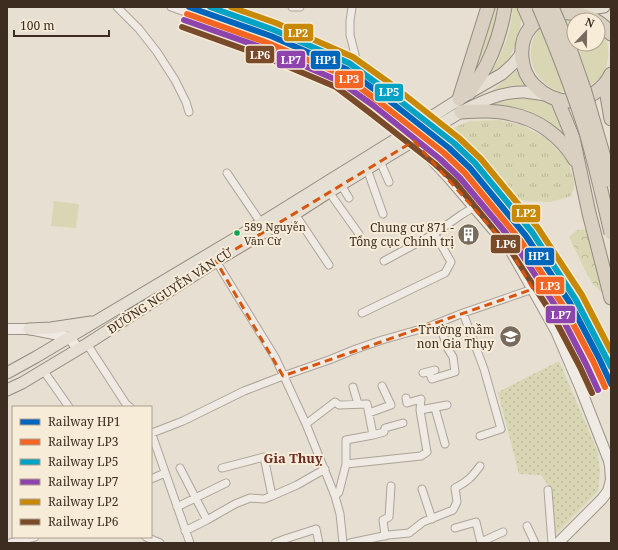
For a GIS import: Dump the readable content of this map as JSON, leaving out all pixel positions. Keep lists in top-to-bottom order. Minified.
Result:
{"streets":{"main road":["ĐƯỜNG NGUYỄN VĂN CỪ"]},"districts":["Gia Thuỵ"],"places":{"other":["589 Nguyễn Văn Cừ"],"building":["Chung cư 871 - Tổng cục Chính trị"],"school or university":["Trường mầm non Gia Thụy"]},"lines":["rail line HP1","rail line LP5","rail line LP2","rail line LP3","rail line LP7","rail line LP6"],"legend":["Railway HP1","Railway LP3","Railway LP5","Railway LP7","Railway LP2","Railway LP6"],"scale_bar":"100 m","north":"top"}
